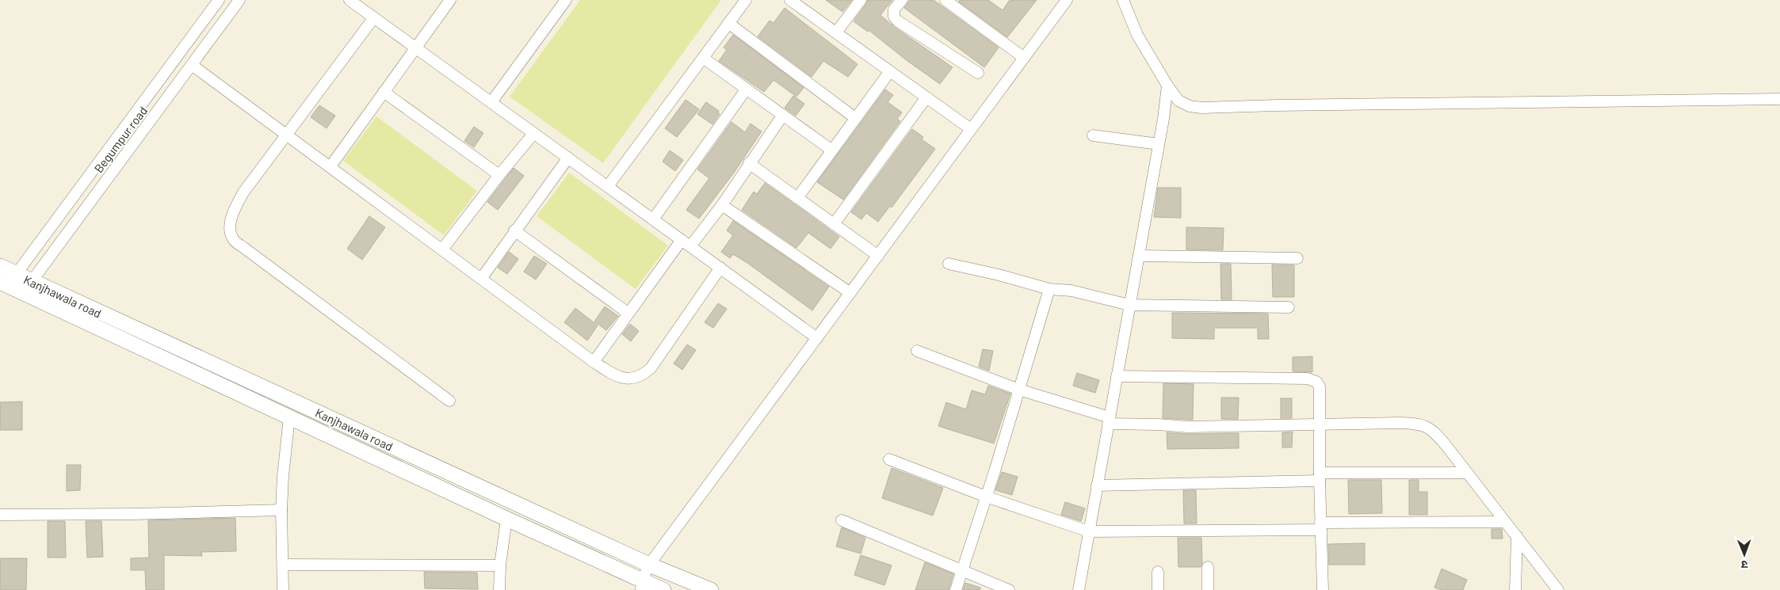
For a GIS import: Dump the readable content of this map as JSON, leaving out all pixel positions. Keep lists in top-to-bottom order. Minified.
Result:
{"streets":{"main road":["Kanjhawala road"],"street":["Begumpur road"]},"crossings":[["Begumpur road","Kanjhawala road"]],"north":"bottom"}
